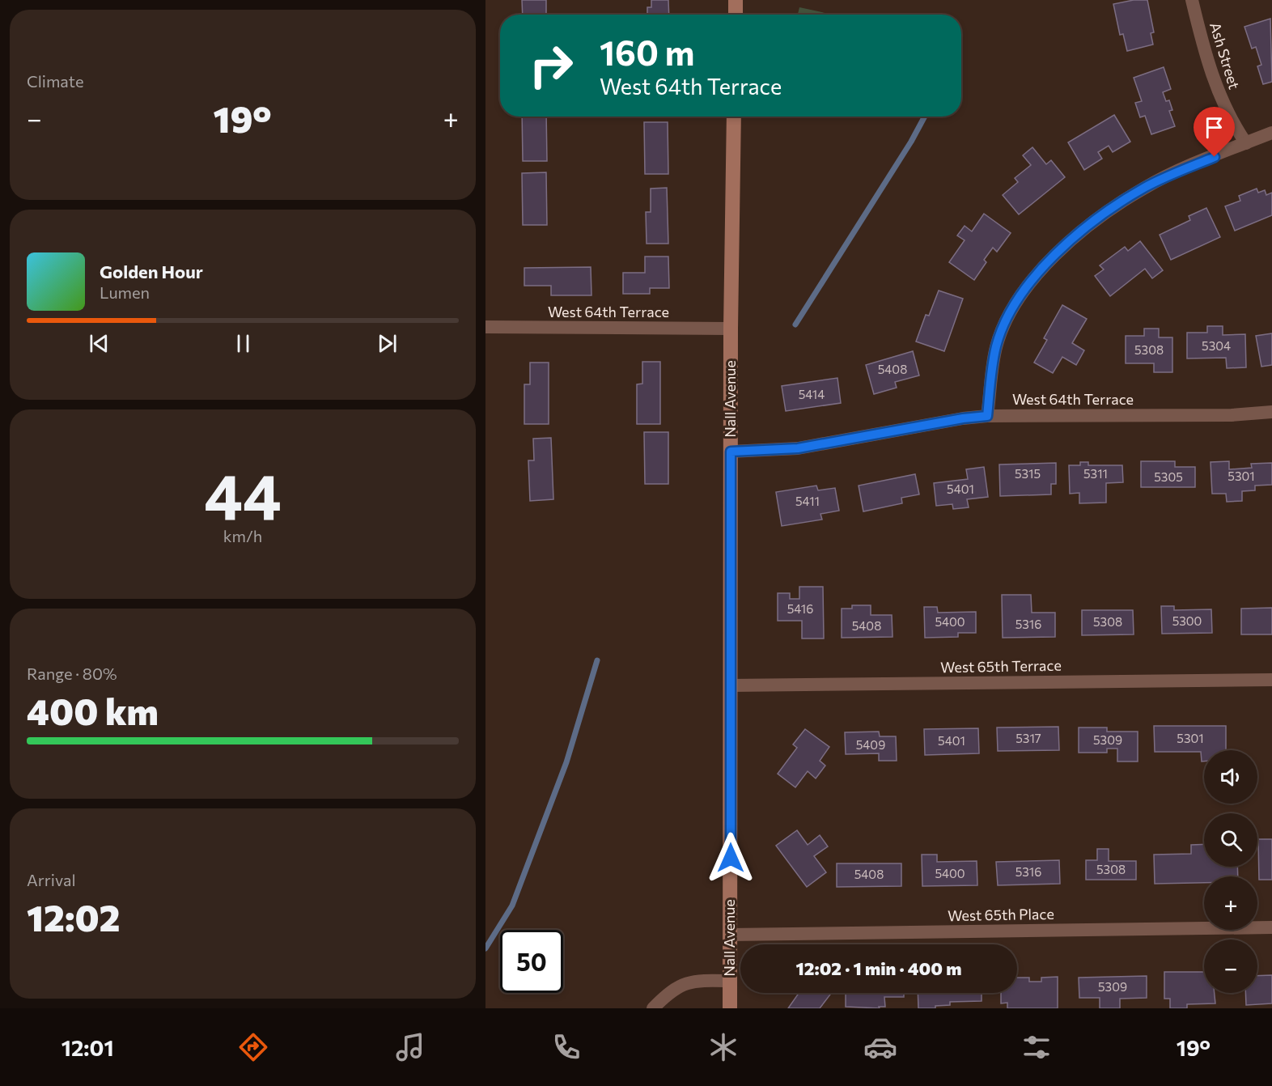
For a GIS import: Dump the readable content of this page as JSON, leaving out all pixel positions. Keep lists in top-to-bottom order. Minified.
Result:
{"streets":{"main road":["Nall Avenue"],"street":["Ash Street","West 64th Terrace","West 65th Terrace","West 65th Place"]},"crossings":[["West 64th Terrace","Nall Avenue"],["Nall Avenue","West 65th Terrace"],["Nall Avenue","West 65th Place"]],"house_numbers":["5304","5308","5408","5414","5315","5311","5301","5305","5401","5411","5416","5300","5400","5308","5316","5408","5317","5301","5309","5401","5409","5308","5316","5400","5408","5309"],"page":{"tile":["Climate",["44","km/h"],["Range · 80%","400 km"],["Arrival","12:02"]],"turn":["160 m","West 64th Terrace"],"heat":["−","19°","+"],"song":["Golden Hour","Lumen"],"map_buttons":["+","−"],"limit":"50","trip":"12:02 · 1 min · 400 m","tabs":["12:01","19°"]}}
